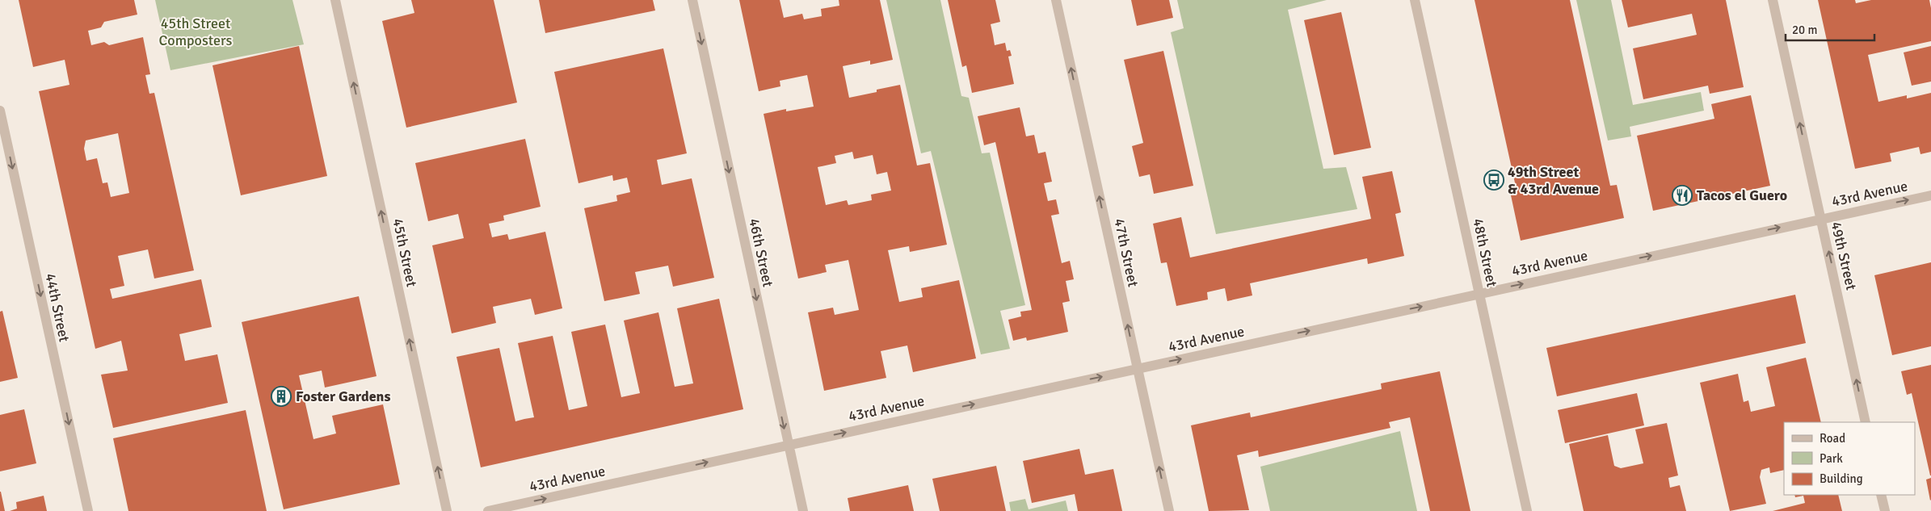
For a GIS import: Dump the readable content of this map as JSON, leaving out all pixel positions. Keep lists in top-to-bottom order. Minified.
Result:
{"streets":{"street":["43rd Avenue","45th Street","46th Street","47th Street","48th Street","49th Street","44th Street"]},"crossings":[["43rd Avenue","46th Street"],["43rd Avenue","47th Street"],["43rd Avenue","48th Street"],["43rd Avenue","49th Street"]],"one_way":["43rd Avenue","45th Street","46th Street","47th Street","49th Street","44th Street"],"parks":["45th Street Composters"],"places":{"bus stop":["49th Street & 43rd Avenue"],"restaurant":["Tacos el Guero"],"building":["Foster Gardens"]},"legend":["Road","Park","Building"],"scale_bar":"20 m"}
